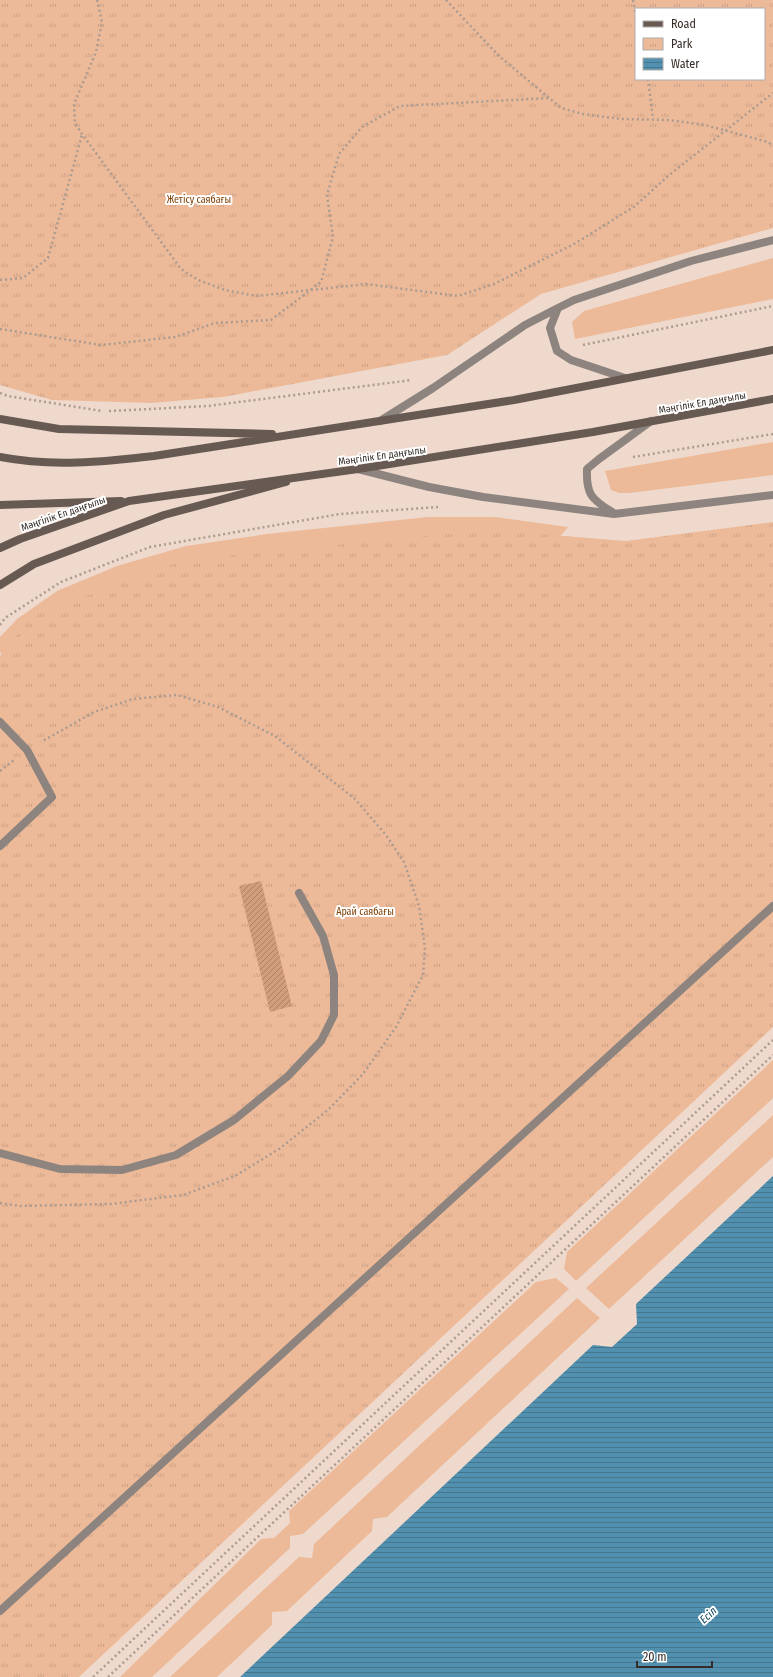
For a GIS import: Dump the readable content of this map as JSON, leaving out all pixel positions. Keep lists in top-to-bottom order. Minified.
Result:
{"streets":{"main road":["Мәңгілік Ел даңғылы"]},"water":["Есіл"],"parks":["Жетісу саябағы","Арай саябағы"],"legend":["Road","Park","Water"],"scale_bar":"20 m"}
